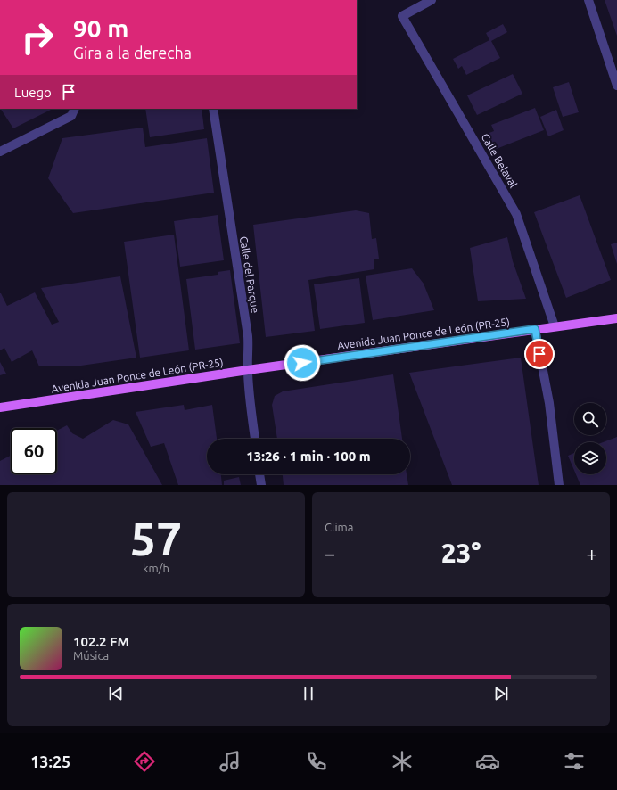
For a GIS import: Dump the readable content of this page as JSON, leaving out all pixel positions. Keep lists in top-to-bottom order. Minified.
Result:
{"streets":{"main road":["Avenida Juan Ponce de León (PR-25)"],"street":["Calle Belaval","Calle del Parque"]},"crossings":[["Calle Belaval","Avenida Juan Ponce de León (PR-25)"],["Calle del Parque","Avenida Juan Ponce de León (PR-25)"]],"page":{"turn":["90 m","Gira a la derecha"],"then":"Luego","limit":"60","trip":"13:26 · 1 min · 100 m","tile":[["57","km/h"],"Clima"],"heat":["−","23°","+"],"song":["102.2 FM","Música"],"tabs":"13:25"}}
